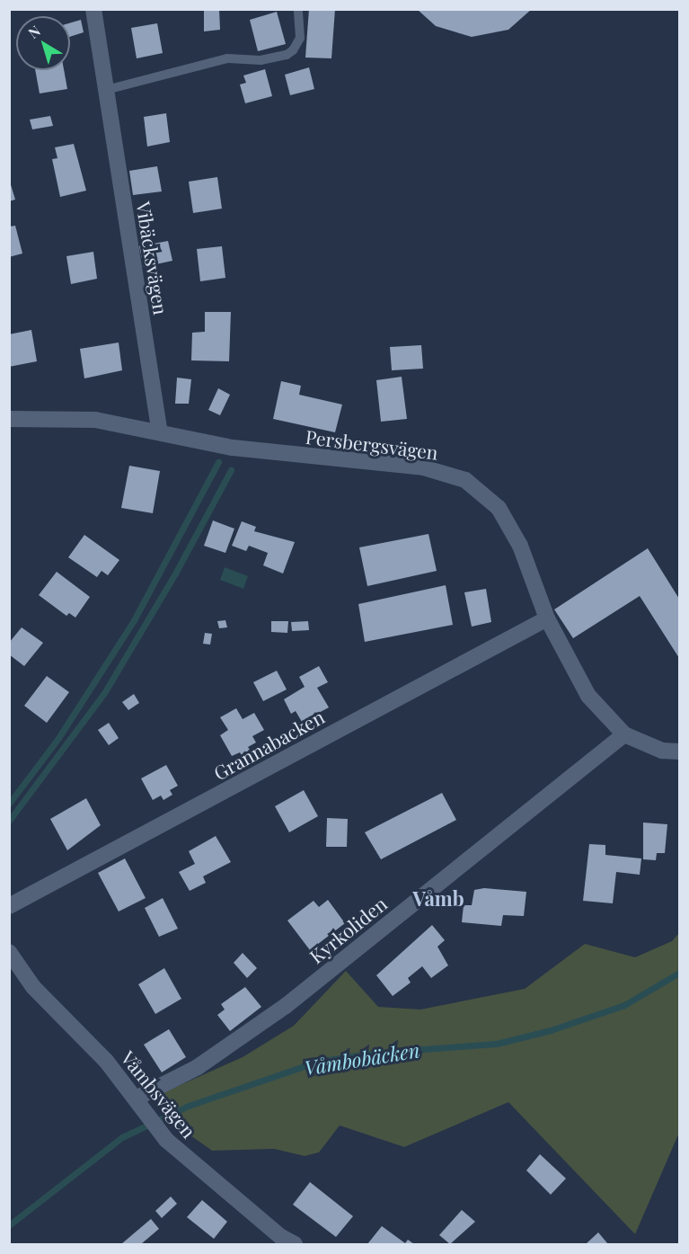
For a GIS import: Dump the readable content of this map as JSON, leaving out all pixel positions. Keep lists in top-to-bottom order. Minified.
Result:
{"streets":{"street":["Vibäcksvägen","Persbergsvägen","Grannabacken","Kyrkoliden","Våmbsvägen"]},"crossings":[["Vibäcksvägen","Persbergsvägen"],["Persbergsvägen","Grannabacken"],["Persbergsvägen","Kyrkoliden"],["Kyrkoliden","Våmbsvägen"]],"districts":["Våmb"],"water":["Våmbobäcken"],"north":"top left"}
